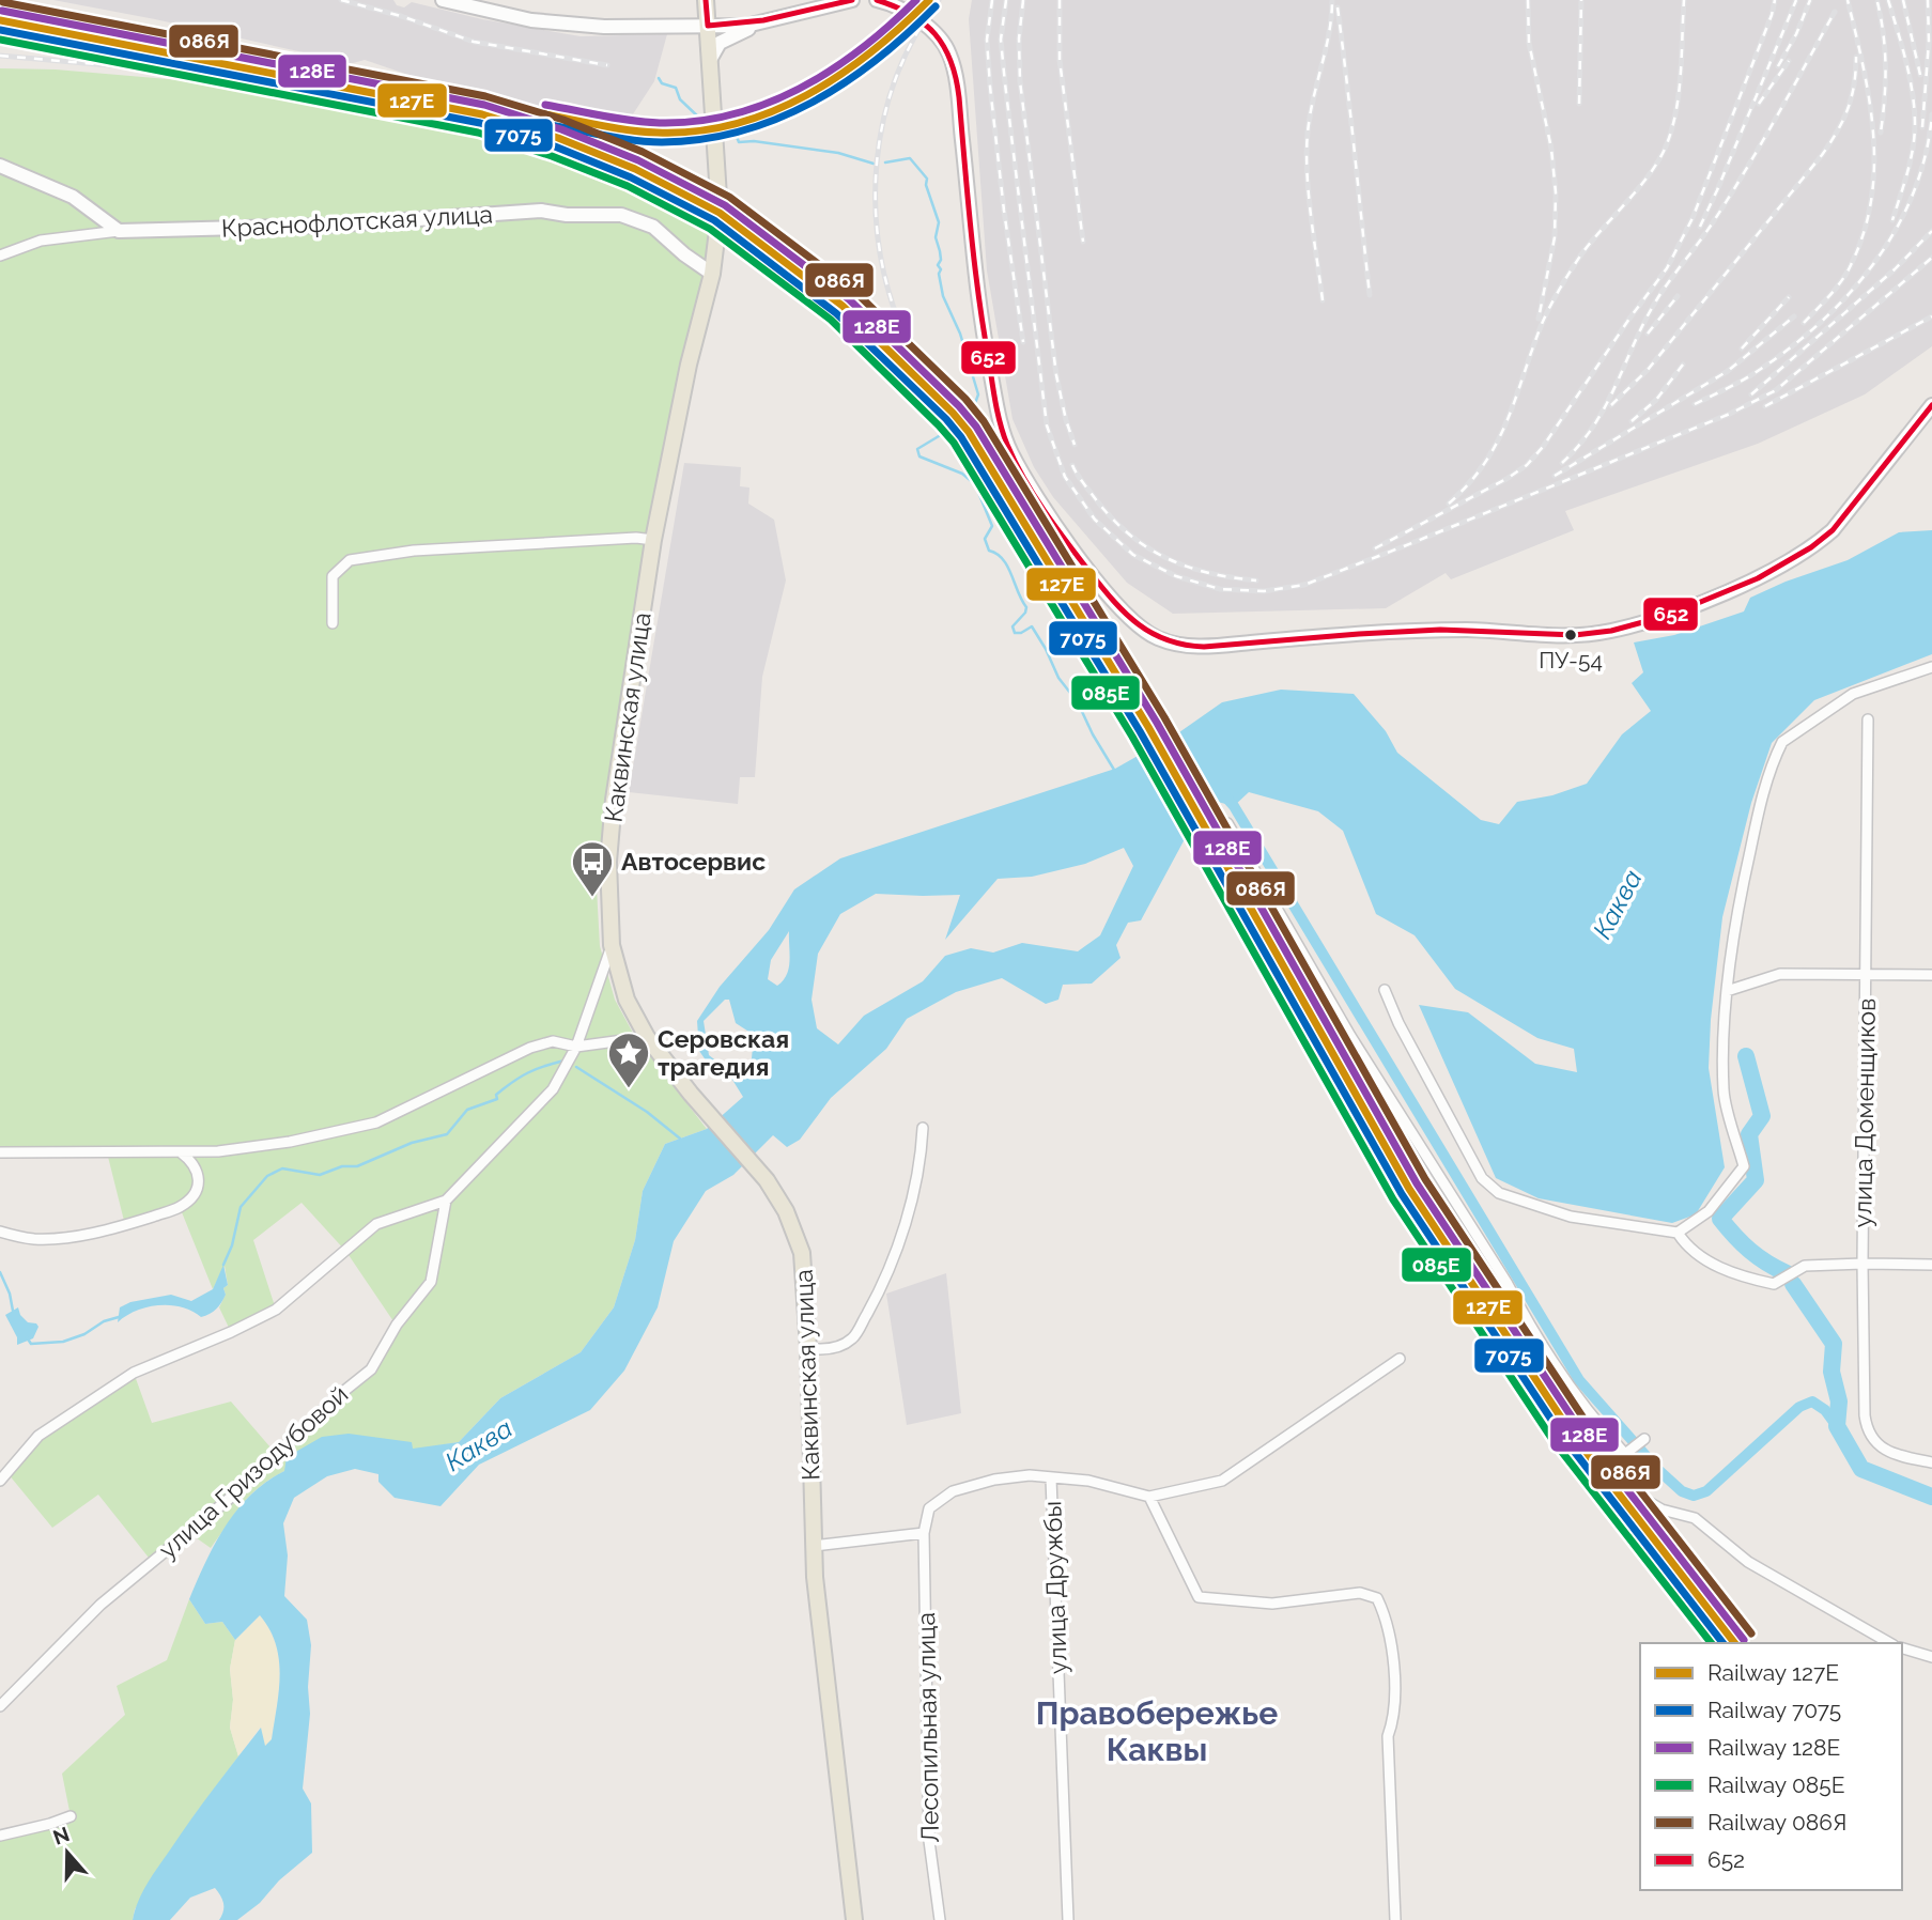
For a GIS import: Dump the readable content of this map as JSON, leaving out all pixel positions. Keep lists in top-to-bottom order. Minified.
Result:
{"streets":{"main road":["Краснофлотская улица","Каквинская улица"],"street":["улица Доменщиков","улица Гризодубовой","улица Дружбы","Лесопильная улица"]},"crossings":[["Краснофлотская улица","Каквинская улица"]],"districts":["Правобережье Каквы"],"water":["Каква"],"places":{"other":["ПУ-54"],"bus stop":["Автосервис"],"place":["Серовская трагедия"]},"lines":["rail line 127Е","rail line 128Е","transit line 652","rail line 086Я","rail line 7075","rail line 085Е"],"legend":["Railway 127Е","Railway 7075","Railway 128Е","Railway 085Е","Railway 086Я","652"],"north":"top"}
